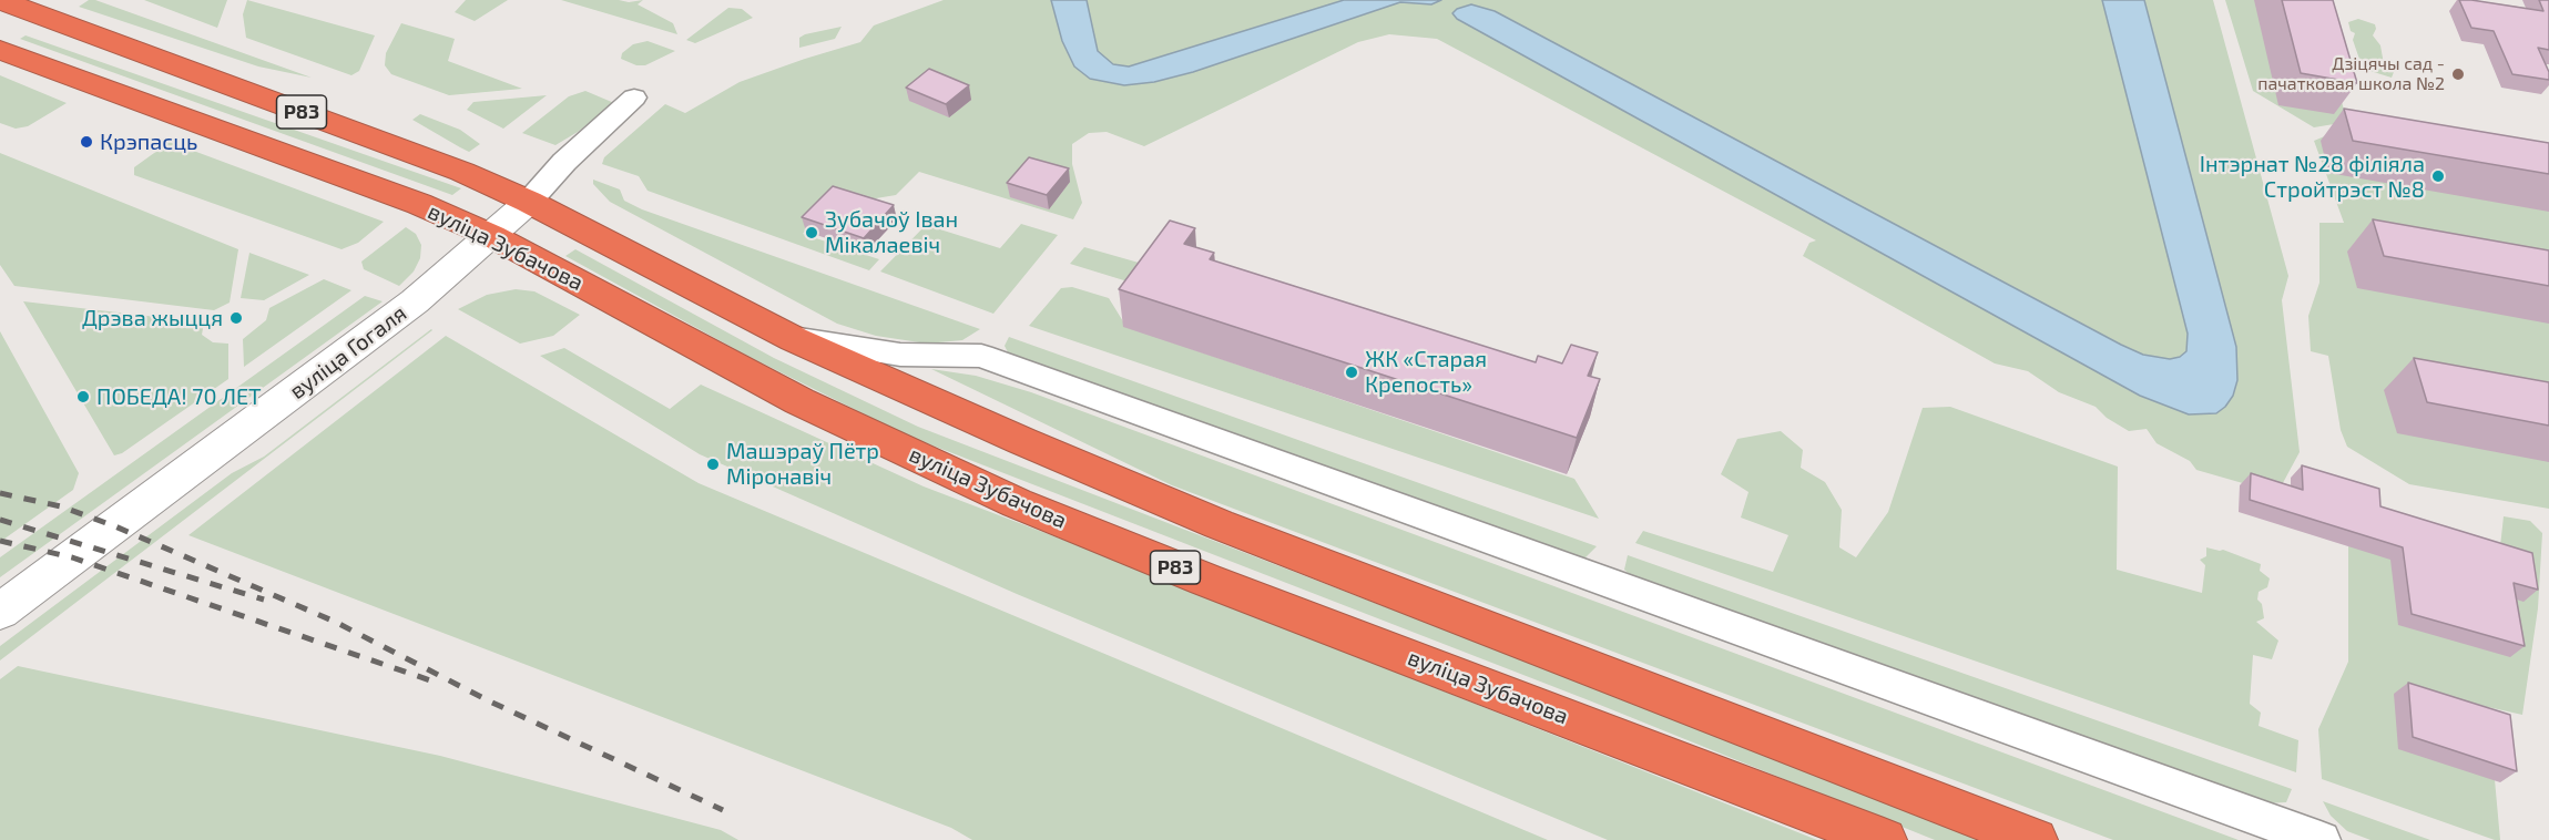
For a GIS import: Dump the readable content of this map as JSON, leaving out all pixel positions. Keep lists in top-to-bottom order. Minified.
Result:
{"streets":{"highway":["Р83","вуліца Зубачова"],"main road":["вуліца Гогаля"]},"crossings":[["Р83","вуліца Гогаля"],["вуліца Зубачова","вуліца Гогаля"]],"places":["Дзіцячы сад - пачатковая школа №2","Крэпасць","Інтэрнат №28 фiлiяла Стройтрэст №8","Зубачоў Іван Мікалаевіч","Дрэва жыцця","ЖК «Старая Крепость»","ПОБЕДА! 70 ЛЕТ","Машэраў Пётр Міронавіч"]}
